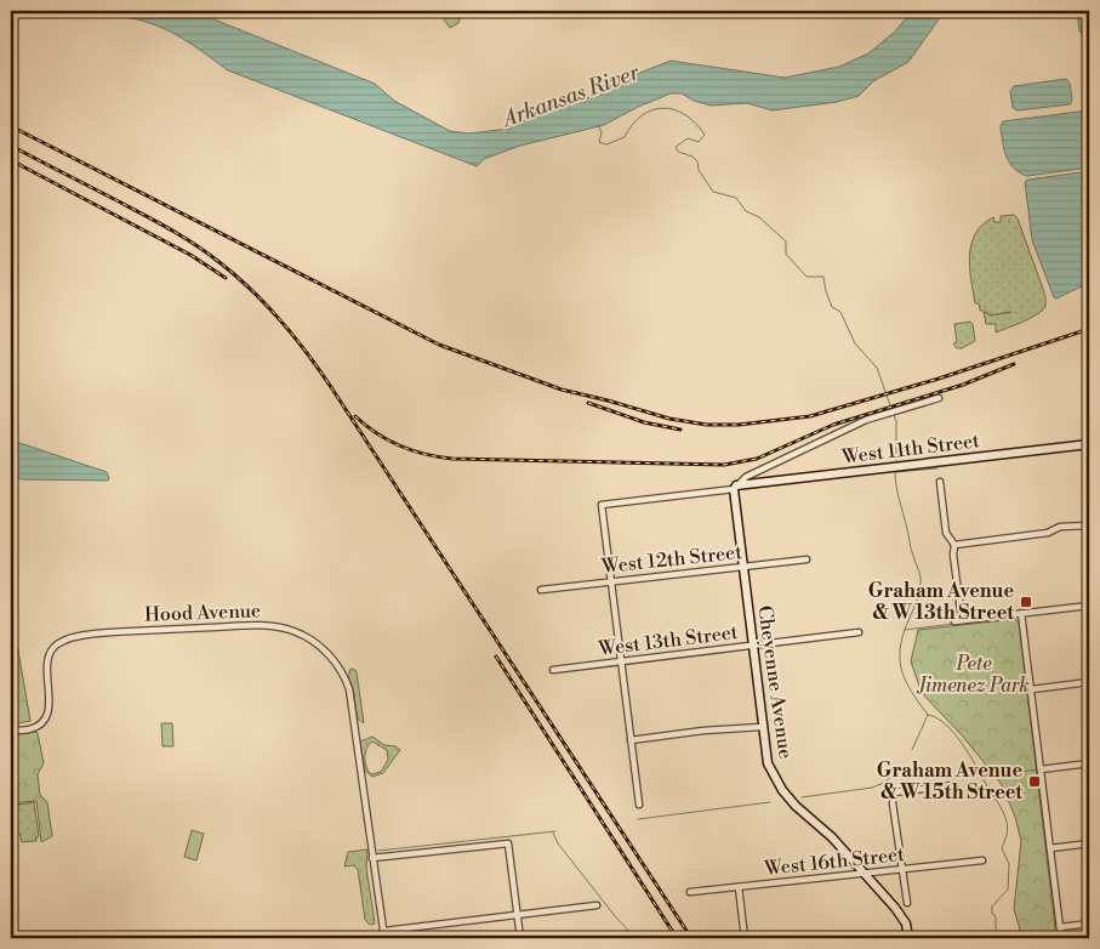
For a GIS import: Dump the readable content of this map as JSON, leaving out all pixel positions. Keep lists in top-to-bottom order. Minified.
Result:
{"streets":{"street":["West 11th Street","West 12th Street","Hood Avenue","West 13th Street","Cheyenne Avenue","West 16th Street"]},"crossings":[["West 11th Street","West 12th Street"],["West 11th Street","Cheyenne Avenue"],["West 12th Street","Cheyenne Avenue"],["West 13th Street","Cheyenne Avenue"],["Cheyenne Avenue","West 16th Street"]],"water":["Arkansas River"],"parks":["Pete Jimenez Park"],"places":{"transit":["Graham Avenue & W 13th Street","Graham Avenue & W 15th Street"]}}
